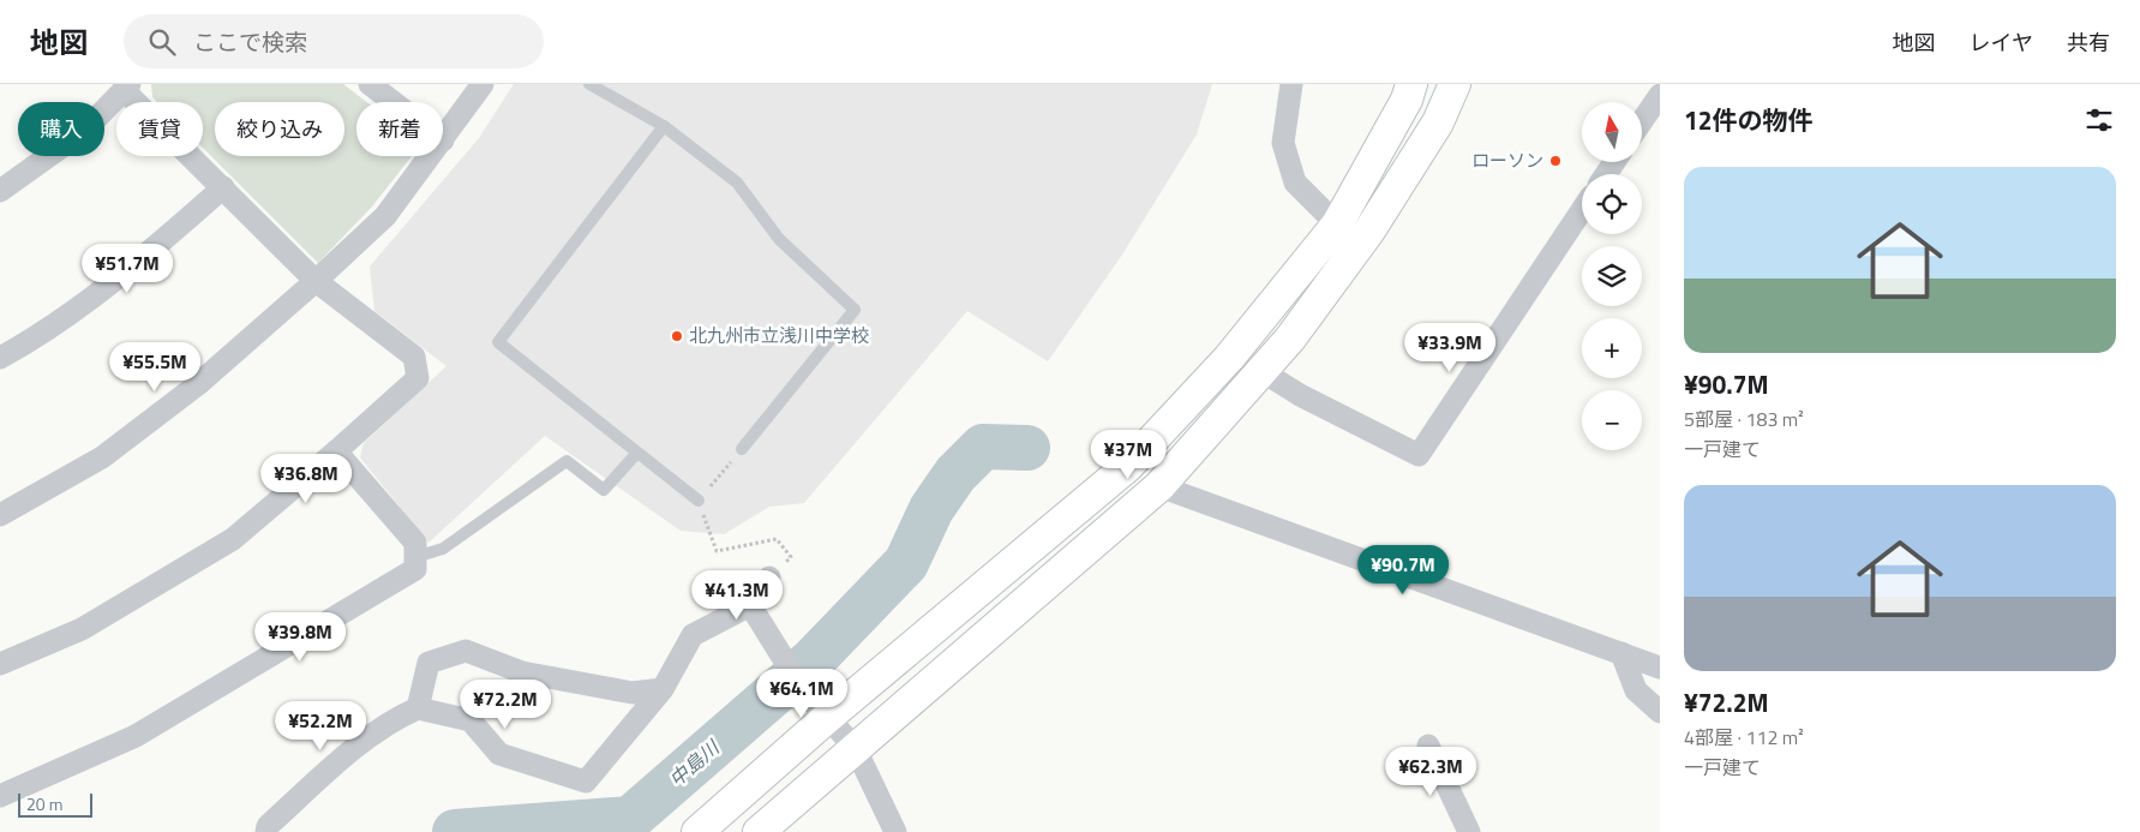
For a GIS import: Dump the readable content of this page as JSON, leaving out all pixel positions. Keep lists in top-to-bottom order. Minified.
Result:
{"water":["中島川"],"places":["ローソン","北九州市立浅川中学校"],"scale_bar":"20 m","north":"top","page":{"header":"地図","search":"ここで検索","nav":["地図","レイヤ","共有"],"heading":"12件の物件","map_buttons":["+","−"],"chip":["購入","賃貸","絞り込み","新着"],"list":[{"name":"¥90.7M","note":"5部屋 · 183 m² · 一戸建て"},{"name":"¥72.2M","note":"4部屋 · 112 m² · 一戸建て"}],"price":["¥51.7M","¥33.9M","¥55.5M","¥37M","¥36.8M","¥90.7M","¥41.3M","¥39.8M","¥64.1M","¥72.2M","¥52.2M","¥62.3M"],"scale":"20 m"}}
